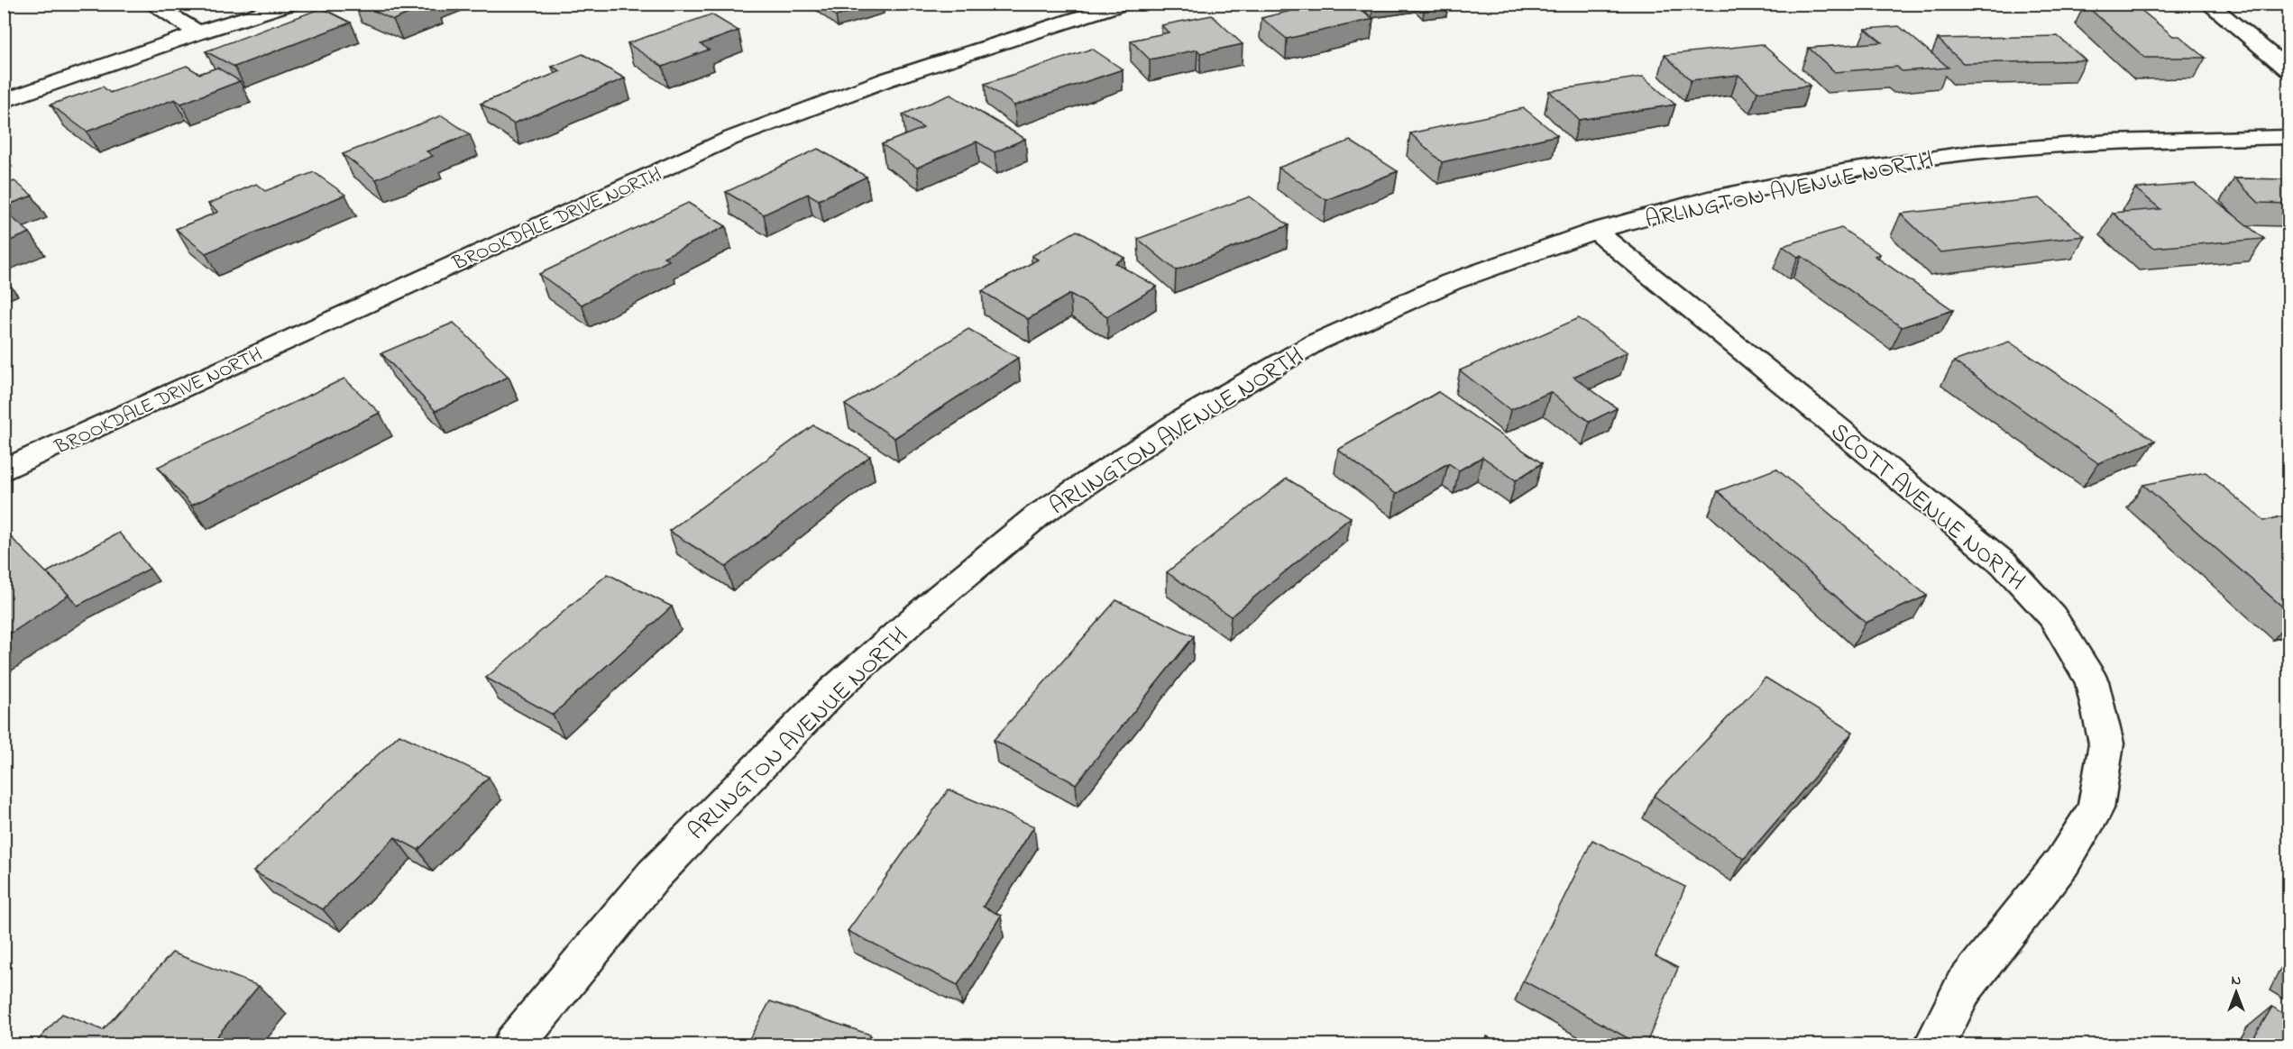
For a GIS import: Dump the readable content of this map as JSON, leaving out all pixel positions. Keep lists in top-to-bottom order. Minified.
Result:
{"streets":{"street":["ARLINGTON AVENUE NORTH","BROOKDALE DRIVE NORTH","SCOTT AVENUE NORTH"]},"crossings":[["ARLINGTON AVENUE NORTH","SCOTT AVENUE NORTH"]],"north":"top"}
